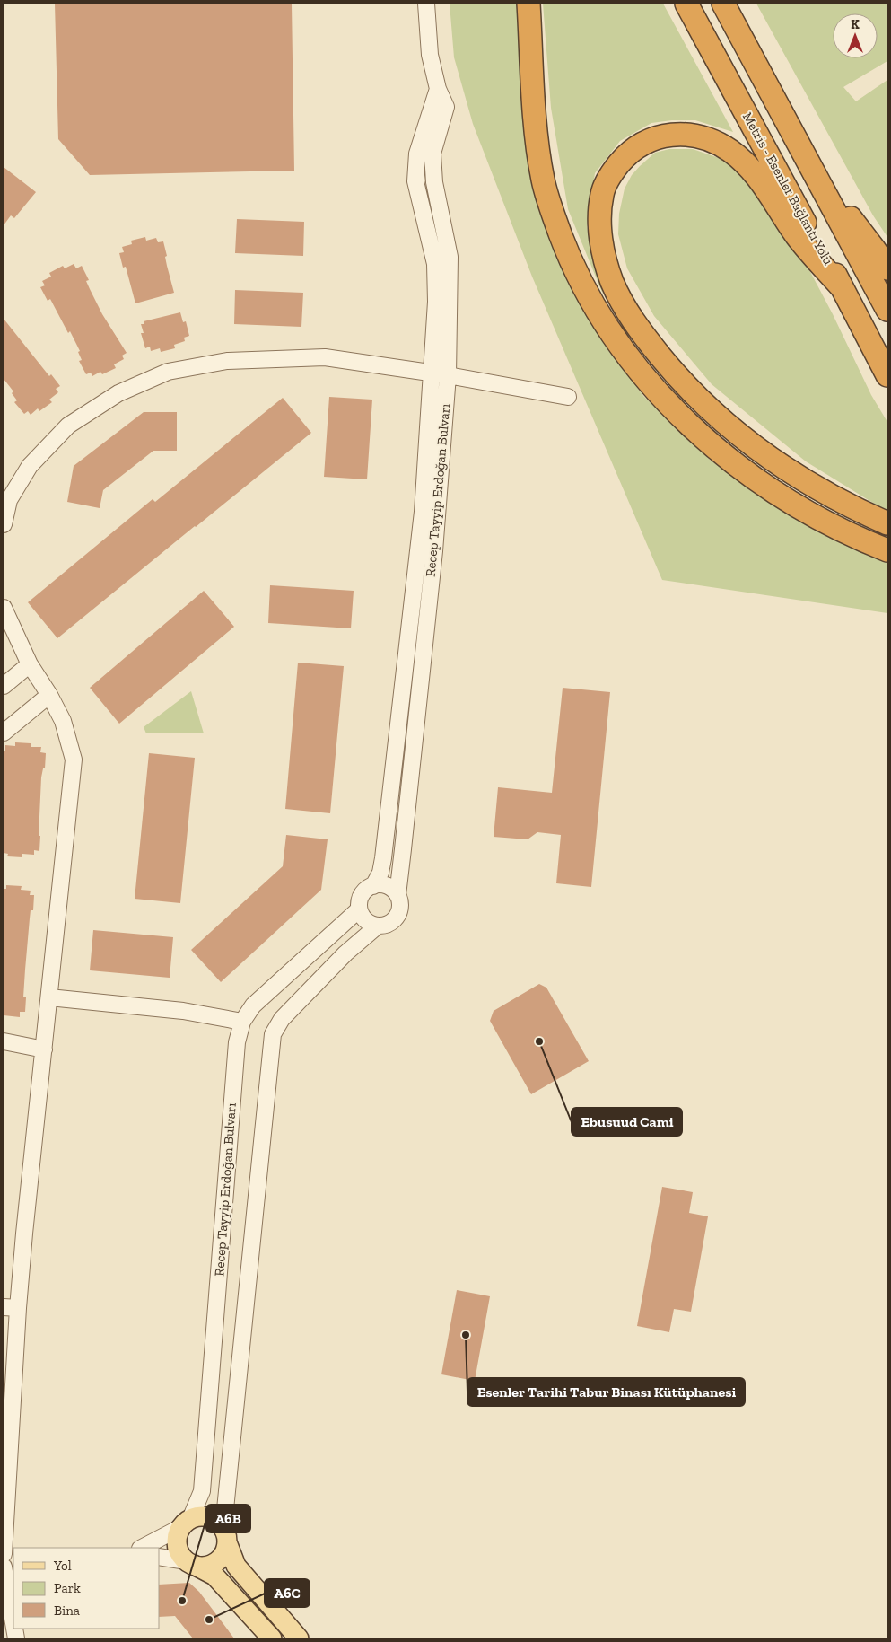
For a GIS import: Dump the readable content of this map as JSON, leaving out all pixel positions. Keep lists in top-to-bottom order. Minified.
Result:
{"streets":{"highway":["Metris - Esenler Bağlantı Yolu"],"street":["Recep Tayyip Erdoğan Bulvarı"]},"places":["Ebusuud Cami","Esenler Tarihi Tabur Binası Kütüphanesi","A6B","A6C"],"legend":["Yol","Park","Bina"],"north":"top"}
